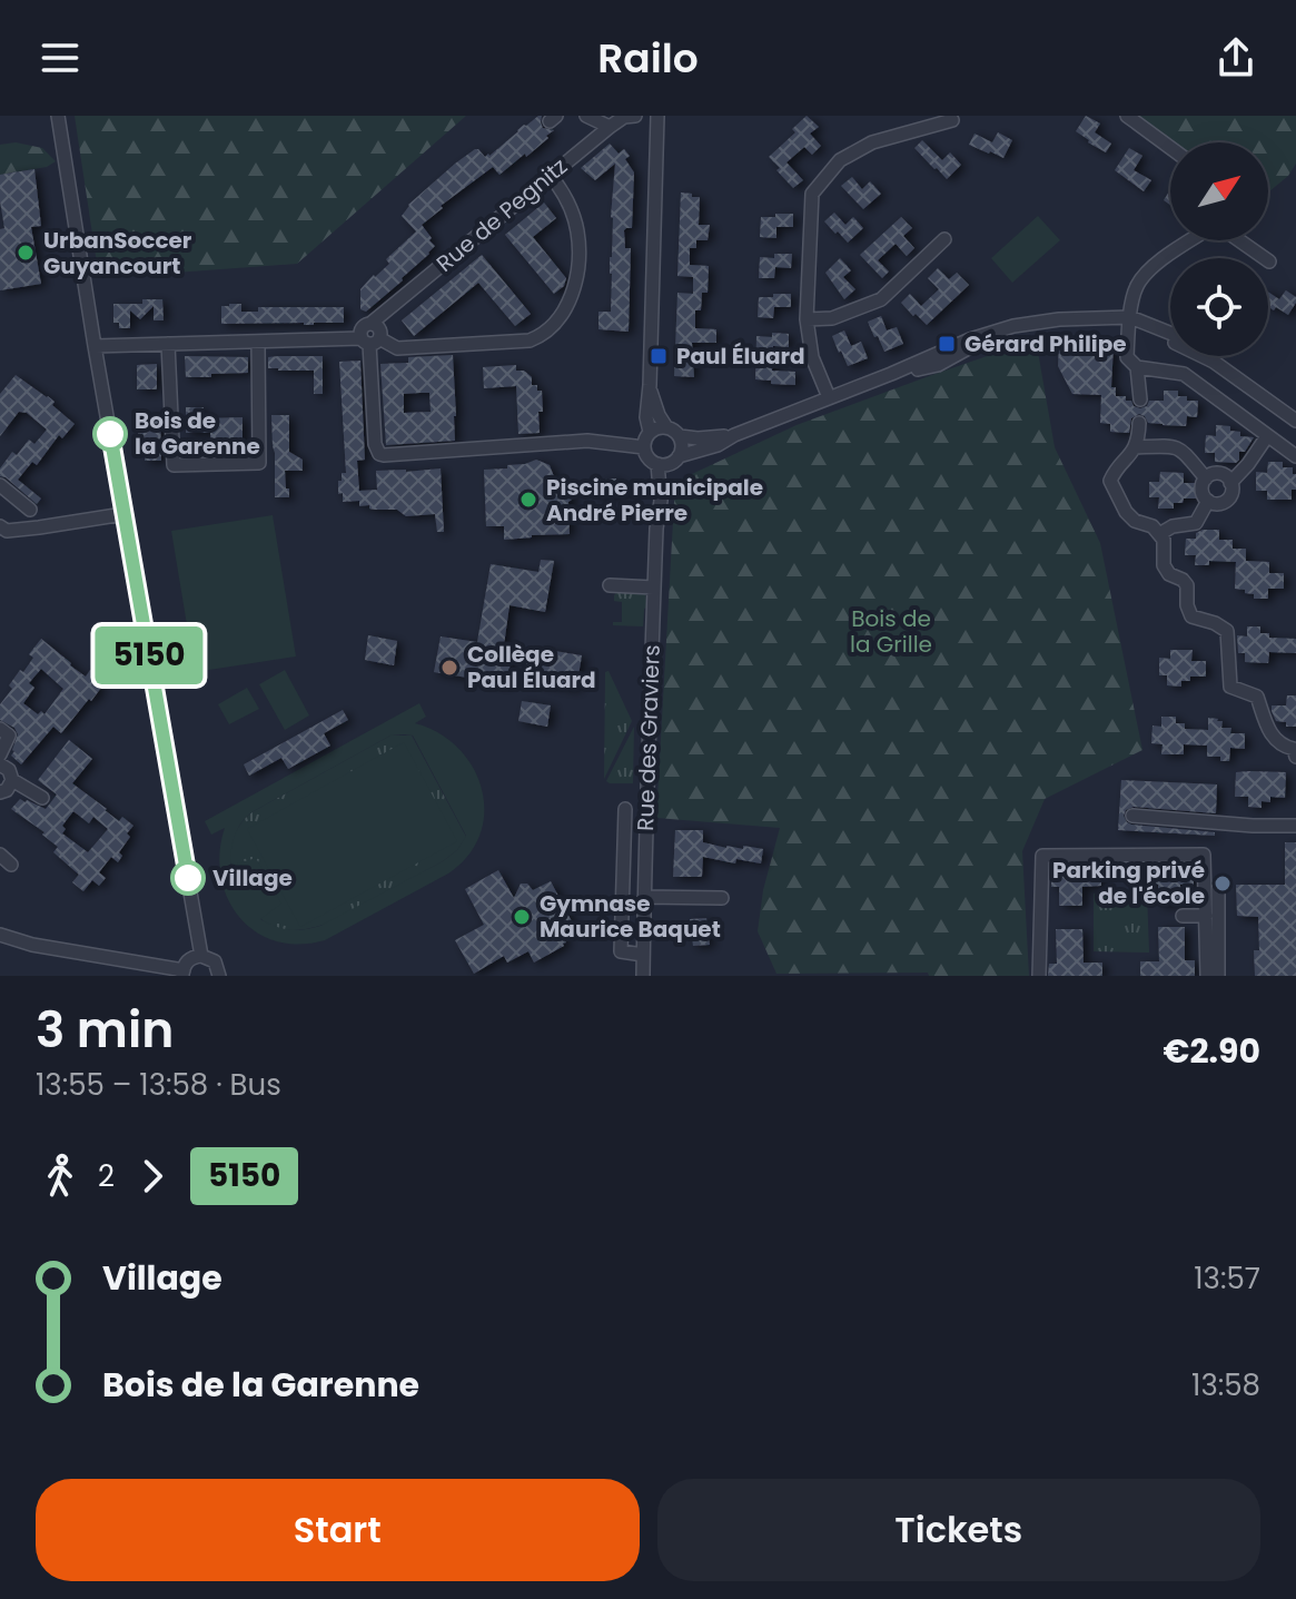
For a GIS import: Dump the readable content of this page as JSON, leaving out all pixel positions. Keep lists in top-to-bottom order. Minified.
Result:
{"streets":{"street":["Rue de Pegnitz","Rue des Graviers"]},"parks":["Bois de la Grille"],"places":{"other":["UrbanSoccer Guyancourt","Bois de la Garenne","Piscine municipale André Pierre","Collège Paul Éluard","Village","Parking privé de l'école","Gymnase Maurice Baquet"],"transit":["Gérard Philipe","Paul Éluard"]},"lines":["bus line 5150"],"north":"top right","page":{"header":"Railo","on_map":"5150","heading":["3 min","13:55 – 13:58 · Bus","€2.90"],"legs":["2","5150"],"list":[{"name":"Village","value":"13:57"},{"name":"Bois de la Garenne","value":"13:58"}],"buttons":["Start","Tickets"]}}
